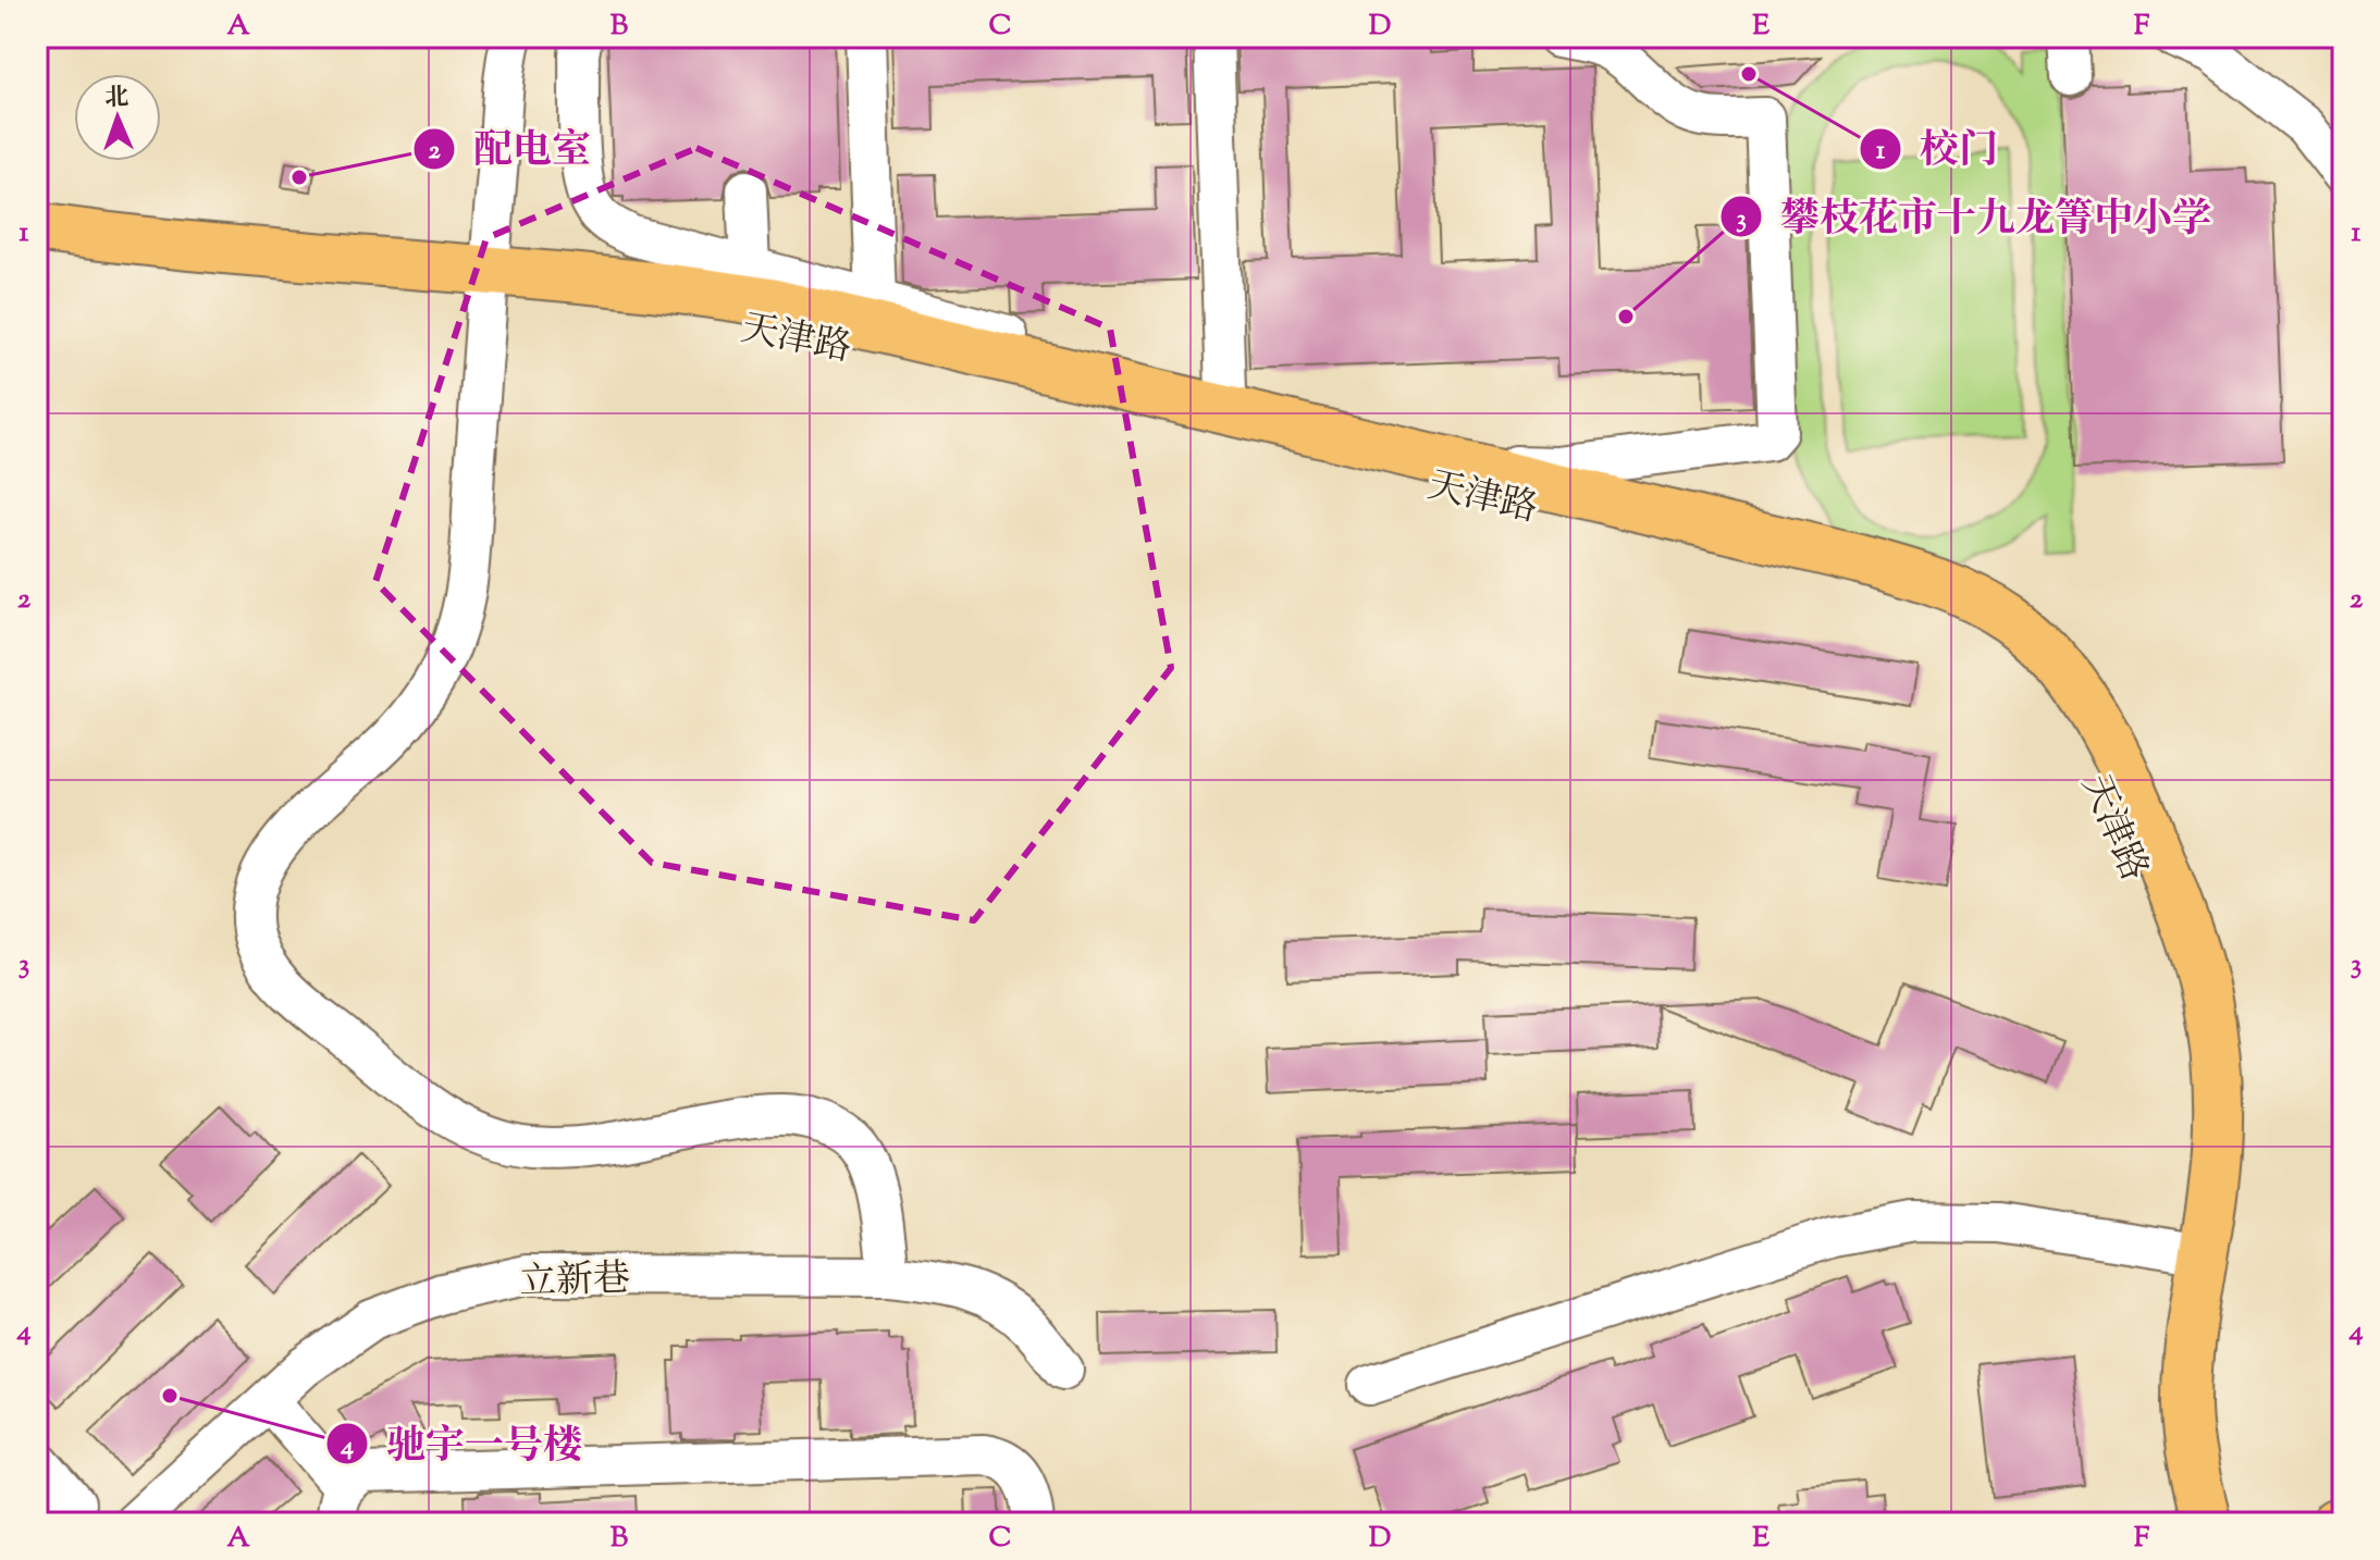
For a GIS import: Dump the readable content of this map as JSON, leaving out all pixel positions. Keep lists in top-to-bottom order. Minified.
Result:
{"streets":{"main road":["天津路"],"street":["立新巷"]},"places":["校门","配电室","攀枝花市十九龙箐中小学","驰宇一号楼"],"north":"top","grid":{"columns":["A","B","C","D","E","F"],"rows":["1","2","3","4"]}}
